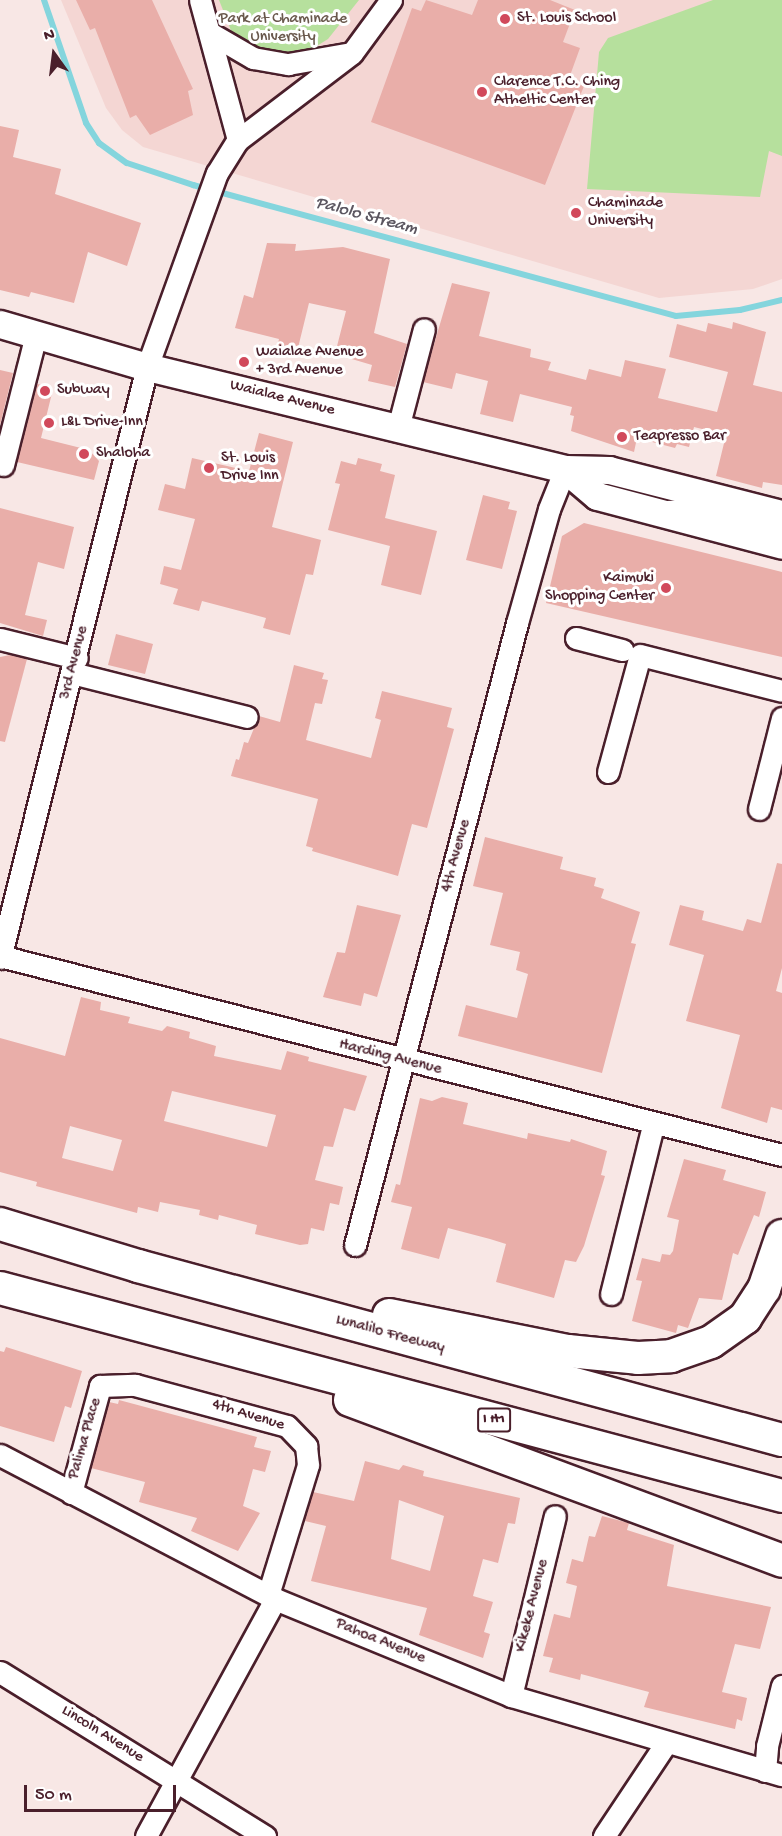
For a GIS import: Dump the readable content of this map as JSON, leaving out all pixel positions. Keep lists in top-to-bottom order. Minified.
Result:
{"streets":{"highway":["Lunalilo Freeway","I H1"],"main road":["Waialae Avenue"],"street":["3rd Avenue","4th Avenue","Harding Avenue","Palima Place","Kikeke Avenue","Pahoa Avenue","Lincoln Avenue"]},"crossings":[["Waialae Avenue","3rd Avenue"],["Waialae Avenue","4th Avenue"],["3rd Avenue","Harding Avenue"],["4th Avenue","Harding Avenue"],["4th Avenue","Palima Place"],["4th Avenue","Pahoa Avenue"],["4th Avenue","Lincoln Avenue"],["Palima Place","Pahoa Avenue"],["Kikeke Avenue","Pahoa Avenue"]],"water":["Palolo Stream"],"parks":["Park at Chaminade University"],"places":["St. Louis School","Clarence T.C. Ching Atheltic Center","Chaminade University","Waialae Avenue + 3rd Avenue","Subway","L&L Drive-Inn","Teapresso Bar","Shaloha","St. Louis Drive Inn","Kaimuki Shopping Center"],"scale_bar":"50 m","north":"top"}
